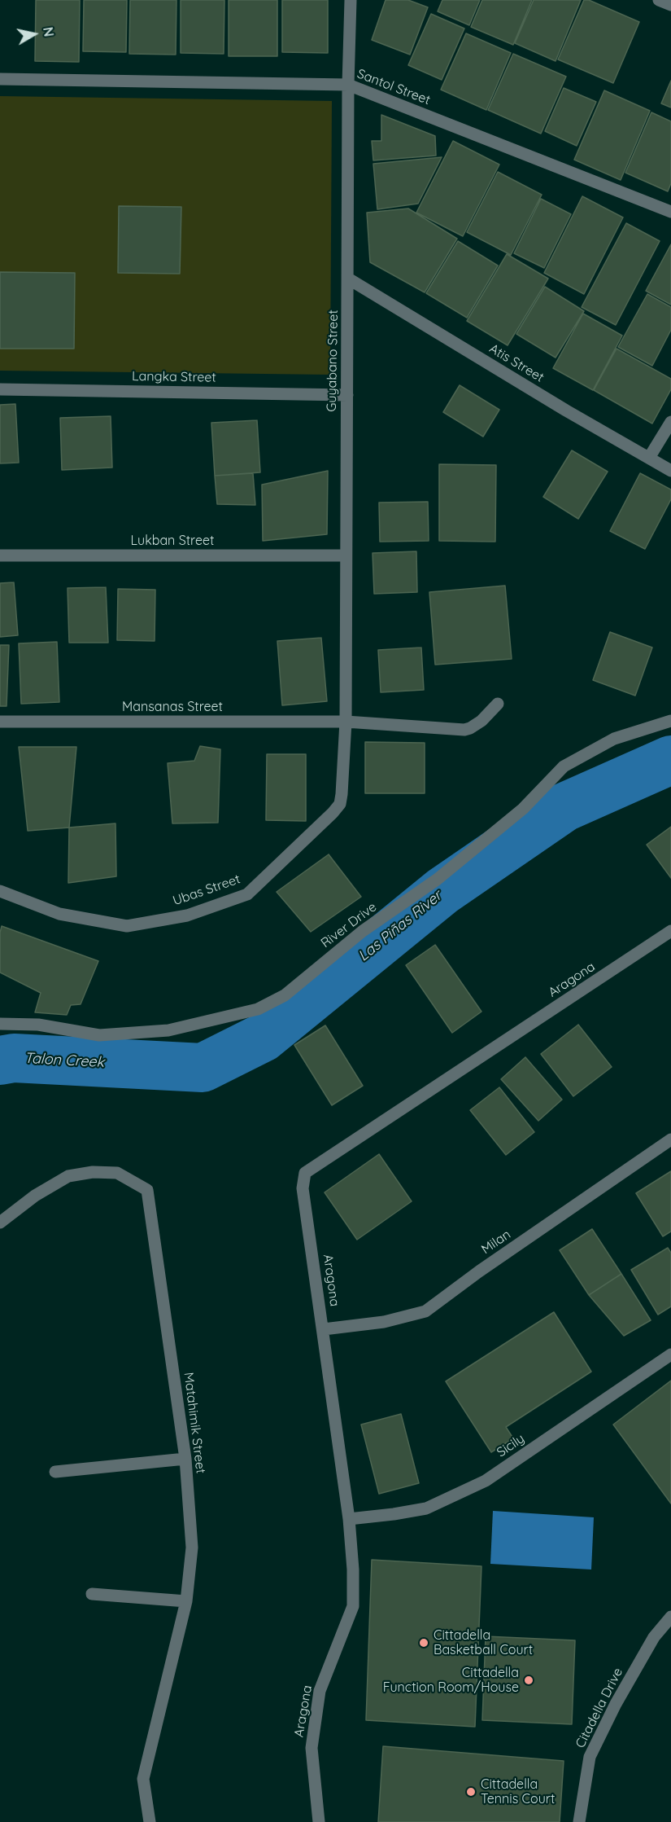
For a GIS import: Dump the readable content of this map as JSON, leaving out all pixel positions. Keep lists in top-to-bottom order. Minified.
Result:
{"streets":{"street":["Santol Street","Guyabano Street","Atis Street","Langka Street","Lukban Street","Mansanas Street","Ubas Street","River Drive","Aragona","Milan","Matahimik Street","Sicily","Citadella Drive"]},"crossings":[["Santol Street","Guyabano Street"],["Guyabano Street","Atis Street"],["Guyabano Street","Langka Street"],["Guyabano Street","Lukban Street"],["Guyabano Street","Mansanas Street"],["Guyabano Street","Ubas Street"],["Mansanas Street","Ubas Street"],["Aragona","Milan"],["Aragona","Sicily"]],"water":["Las Piñas River","Talon Creek"],"places":["Cittadella Basketball Court","Cittadella Function Room/House","Cittadella Tennis Court"],"north":"right"}
